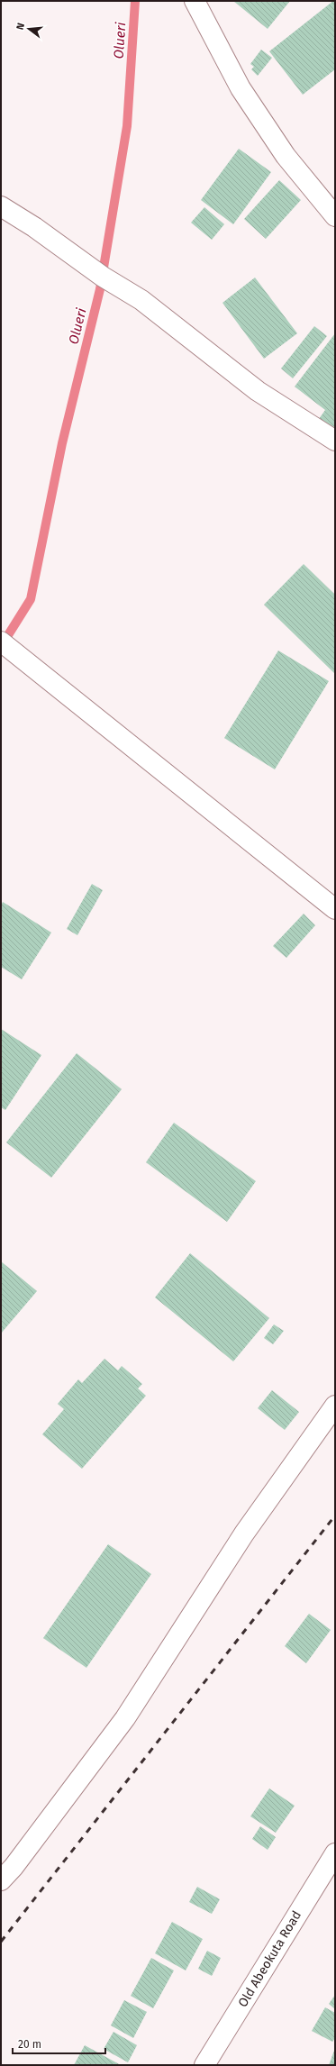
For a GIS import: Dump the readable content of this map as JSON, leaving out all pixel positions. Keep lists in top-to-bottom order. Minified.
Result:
{"streets":{"main road":["Old Abeokuta Road"]},"water":["Olueri"],"scale_bar":"20 m","north":"left"}
